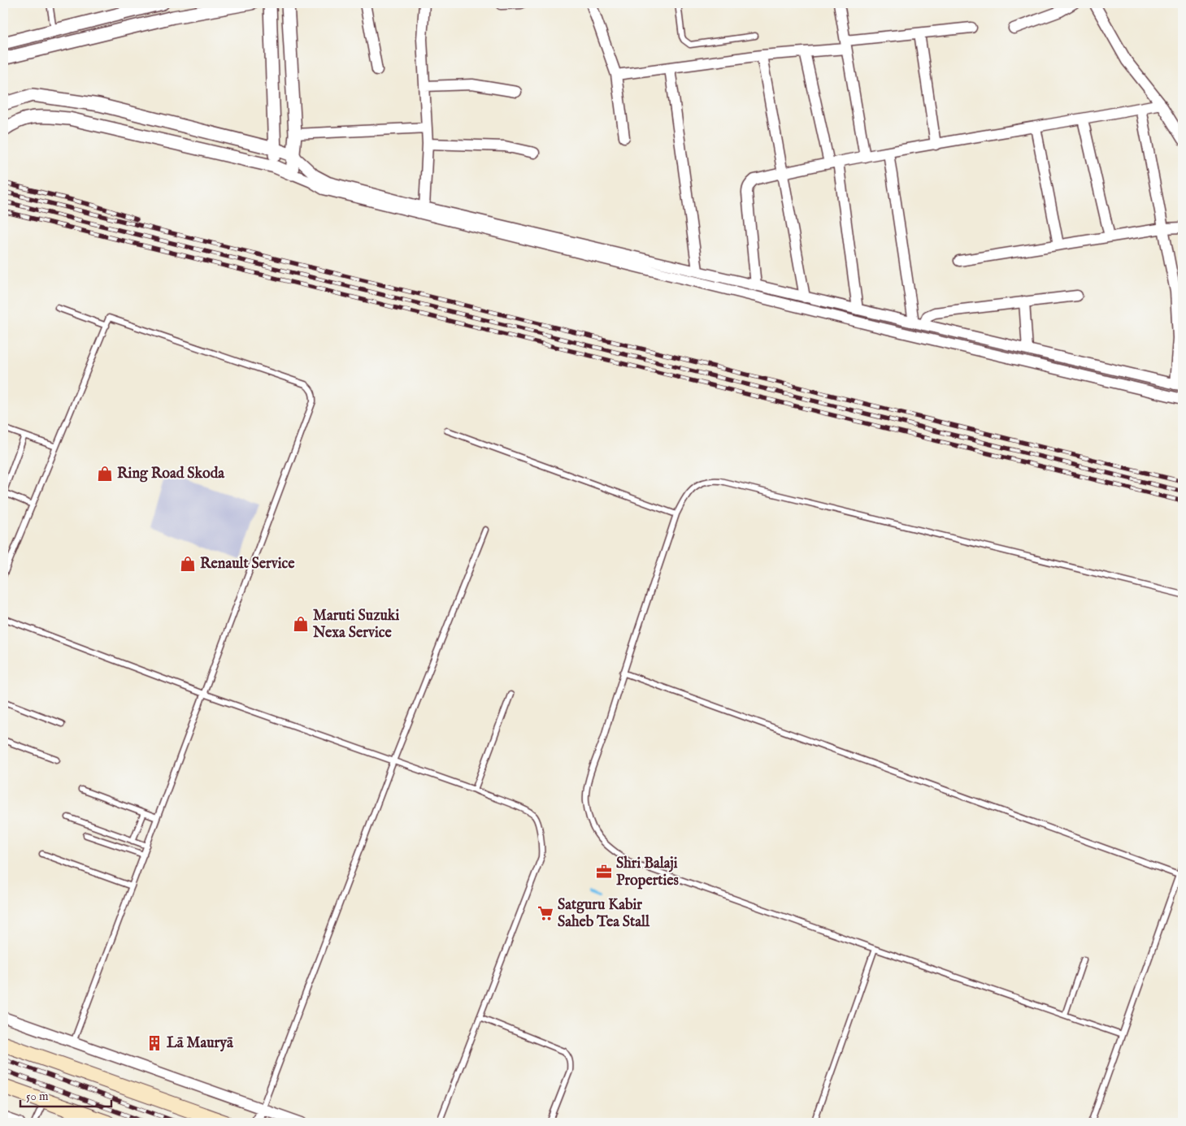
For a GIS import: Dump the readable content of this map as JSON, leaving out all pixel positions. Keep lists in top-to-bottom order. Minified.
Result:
{"places":{"shop":["Ring Road Skoda","Renault Service","Maruti Suzuki Nexa Service"],"office":["Shri Balaji Properties"],"supermarket":["Satguru Kabir Saheb Tea Stall"],"building":["Lā Mauryā"]},"scale_bar":"50 m"}
